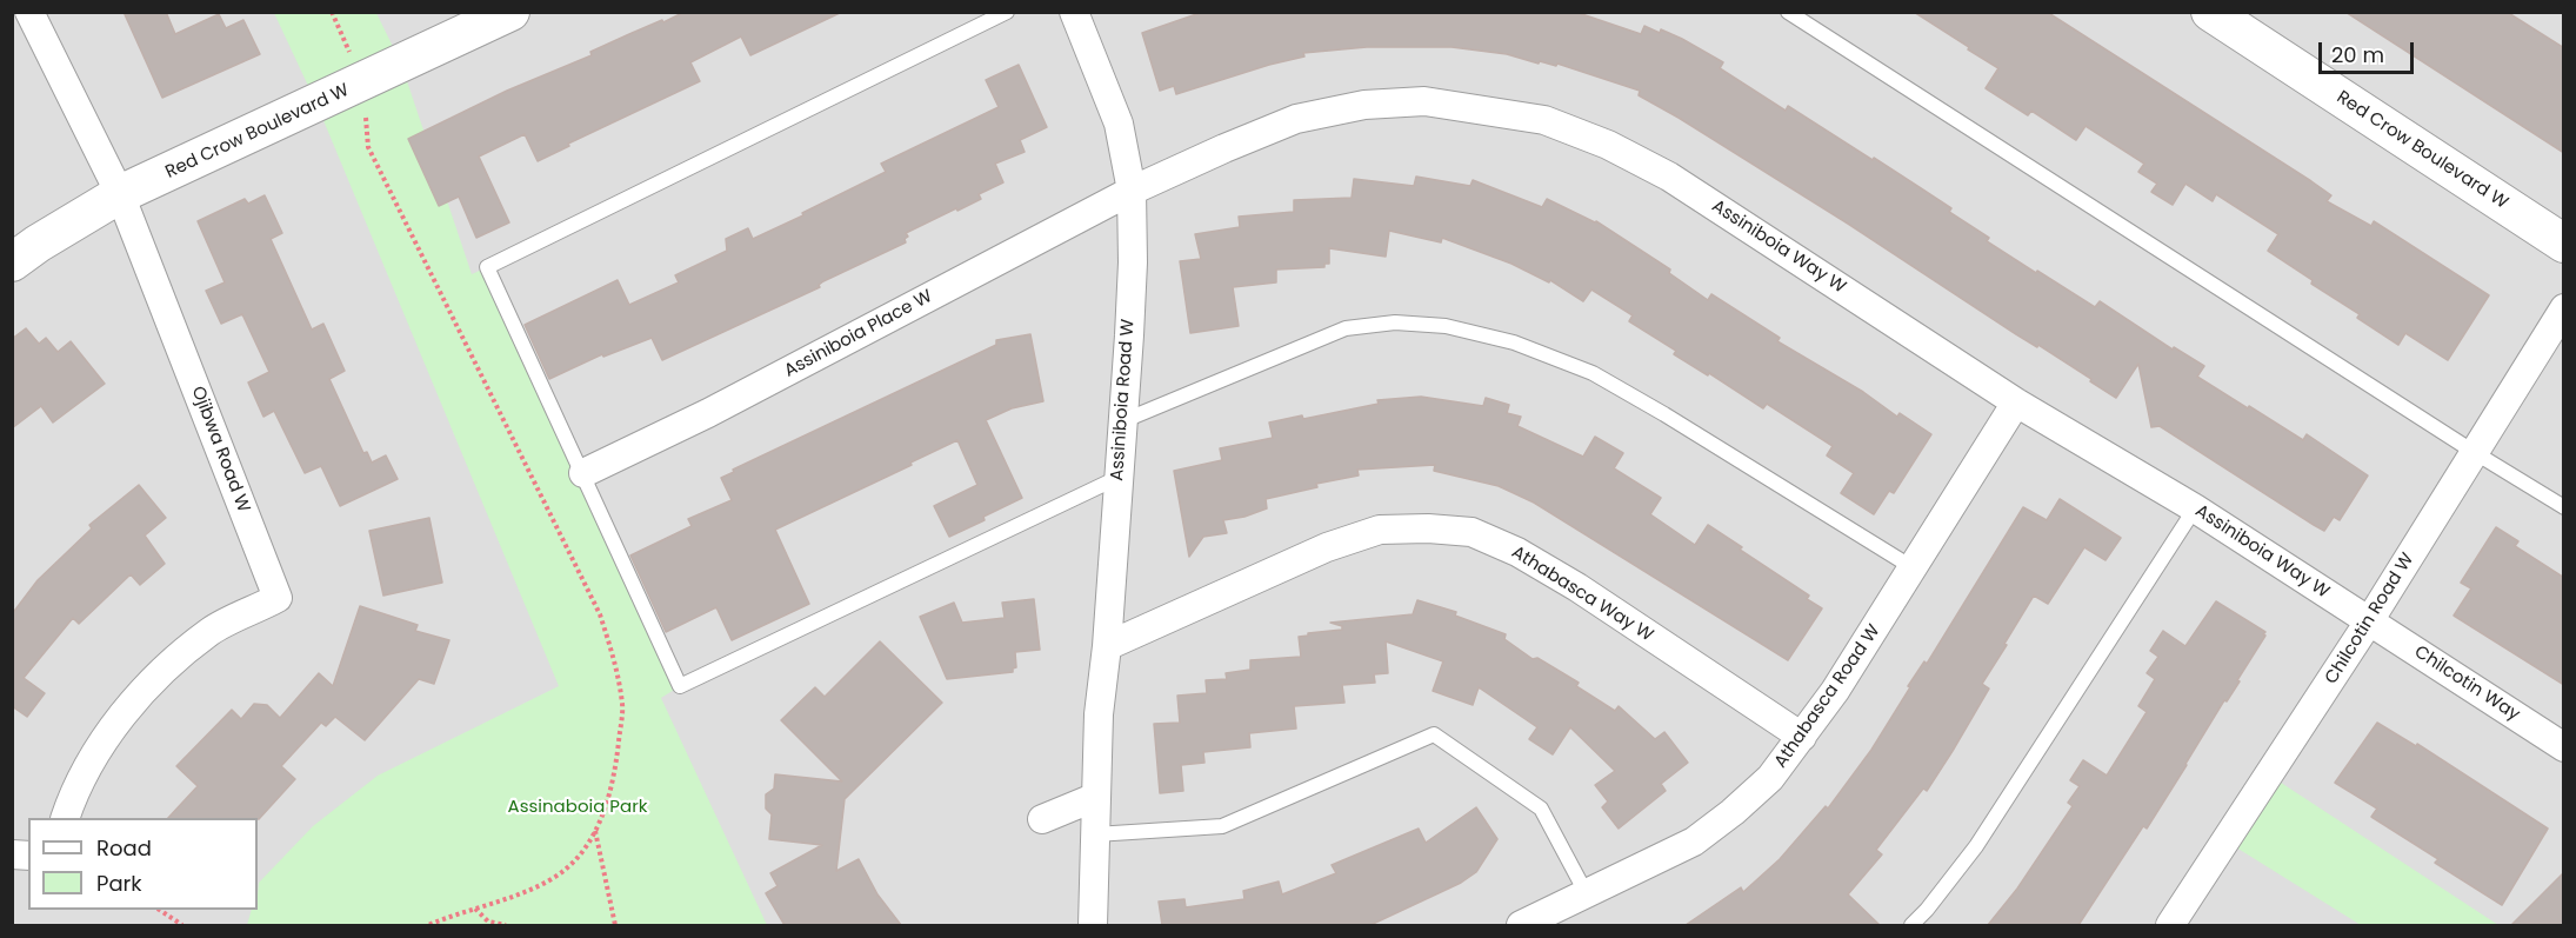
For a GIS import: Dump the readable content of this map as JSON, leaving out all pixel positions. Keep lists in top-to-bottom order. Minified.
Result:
{"streets":{"street":["Red Crow Boulevard W","Assiniboia Way W","Assiniboia Place W","Assiniboia Road W","Ojibwa Road W","Athabasca Way W","Chilcotin Road W","Chilcotin Way","Athabasca Road W"]},"crossings":[["Red Crow Boulevard W","Ojibwa Road W"],["Assiniboia Way W","Assiniboia Place W"],["Assiniboia Way W","Assiniboia Road W"],["Assiniboia Way W","Chilcotin Road W"],["Assiniboia Way W","Chilcotin Way"],["Assiniboia Way W","Athabasca Road W"],["Assiniboia Place W","Assiniboia Road W"],["Assiniboia Road W","Athabasca Way W"],["Athabasca Way W","Athabasca Road W"],["Chilcotin Road W","Chilcotin Way"]],"parks":["Assinaboia Park"],"legend":["Road","Park"],"scale_bar":"20 m"}
